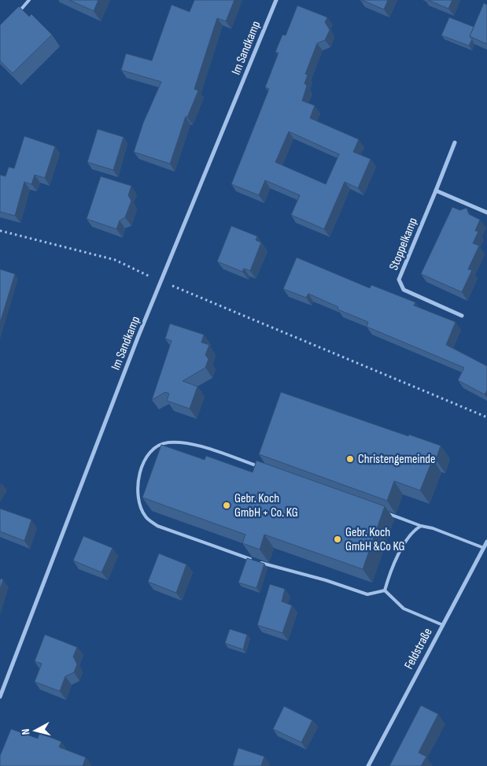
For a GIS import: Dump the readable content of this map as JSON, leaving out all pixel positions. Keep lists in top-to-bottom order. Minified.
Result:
{"streets":{"street":["Im Sandkamp","Stoppelkamp","Feldstraße"]},"places":["Christengemeinde","Gebr. Koch GmbH + Co. KG","Gebr. Koch GmbH &Co KG"],"north":"left"}
